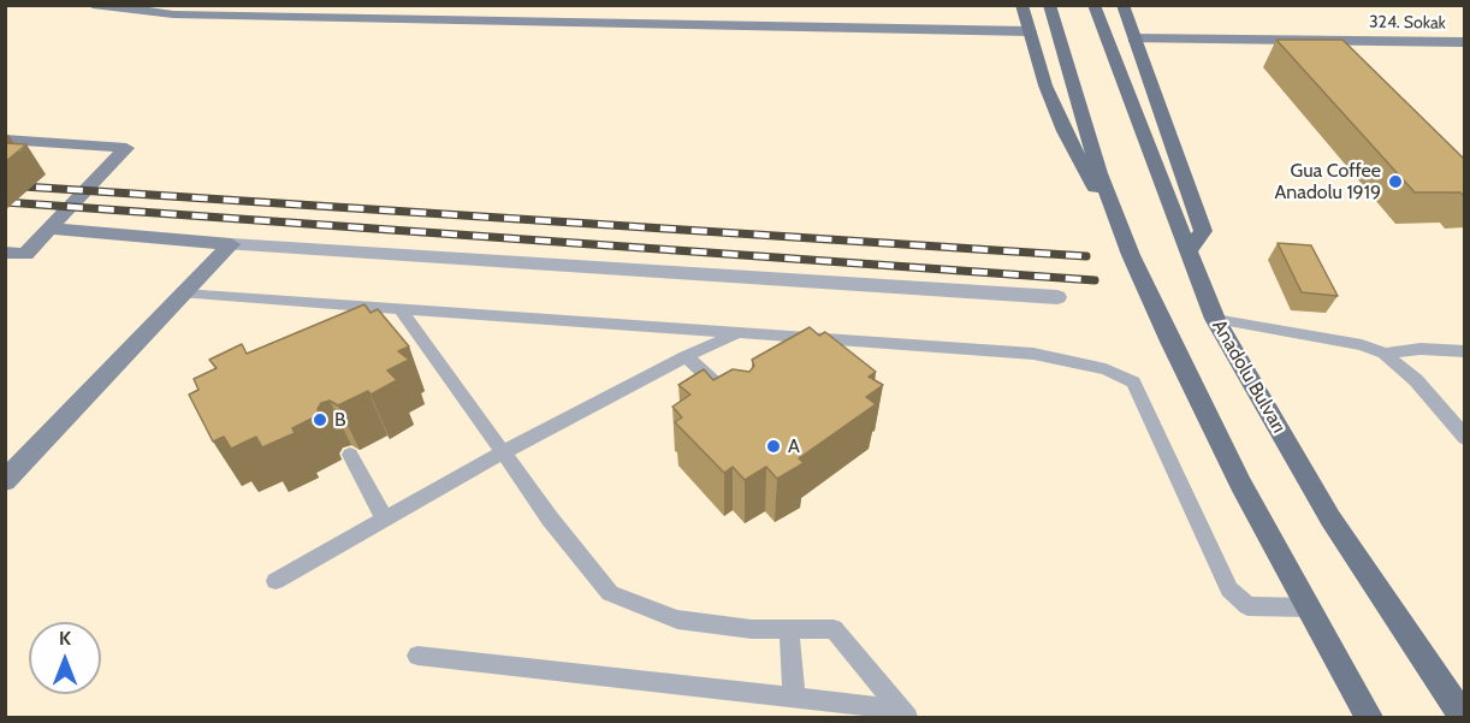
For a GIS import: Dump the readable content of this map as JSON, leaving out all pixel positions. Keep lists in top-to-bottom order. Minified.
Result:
{"streets":{"main road":["Anadolu Bulvarı"],"street":["324. Sokak"]},"places":["Gua Coffee Anadolu 1919","B","A"],"north":"top"}
